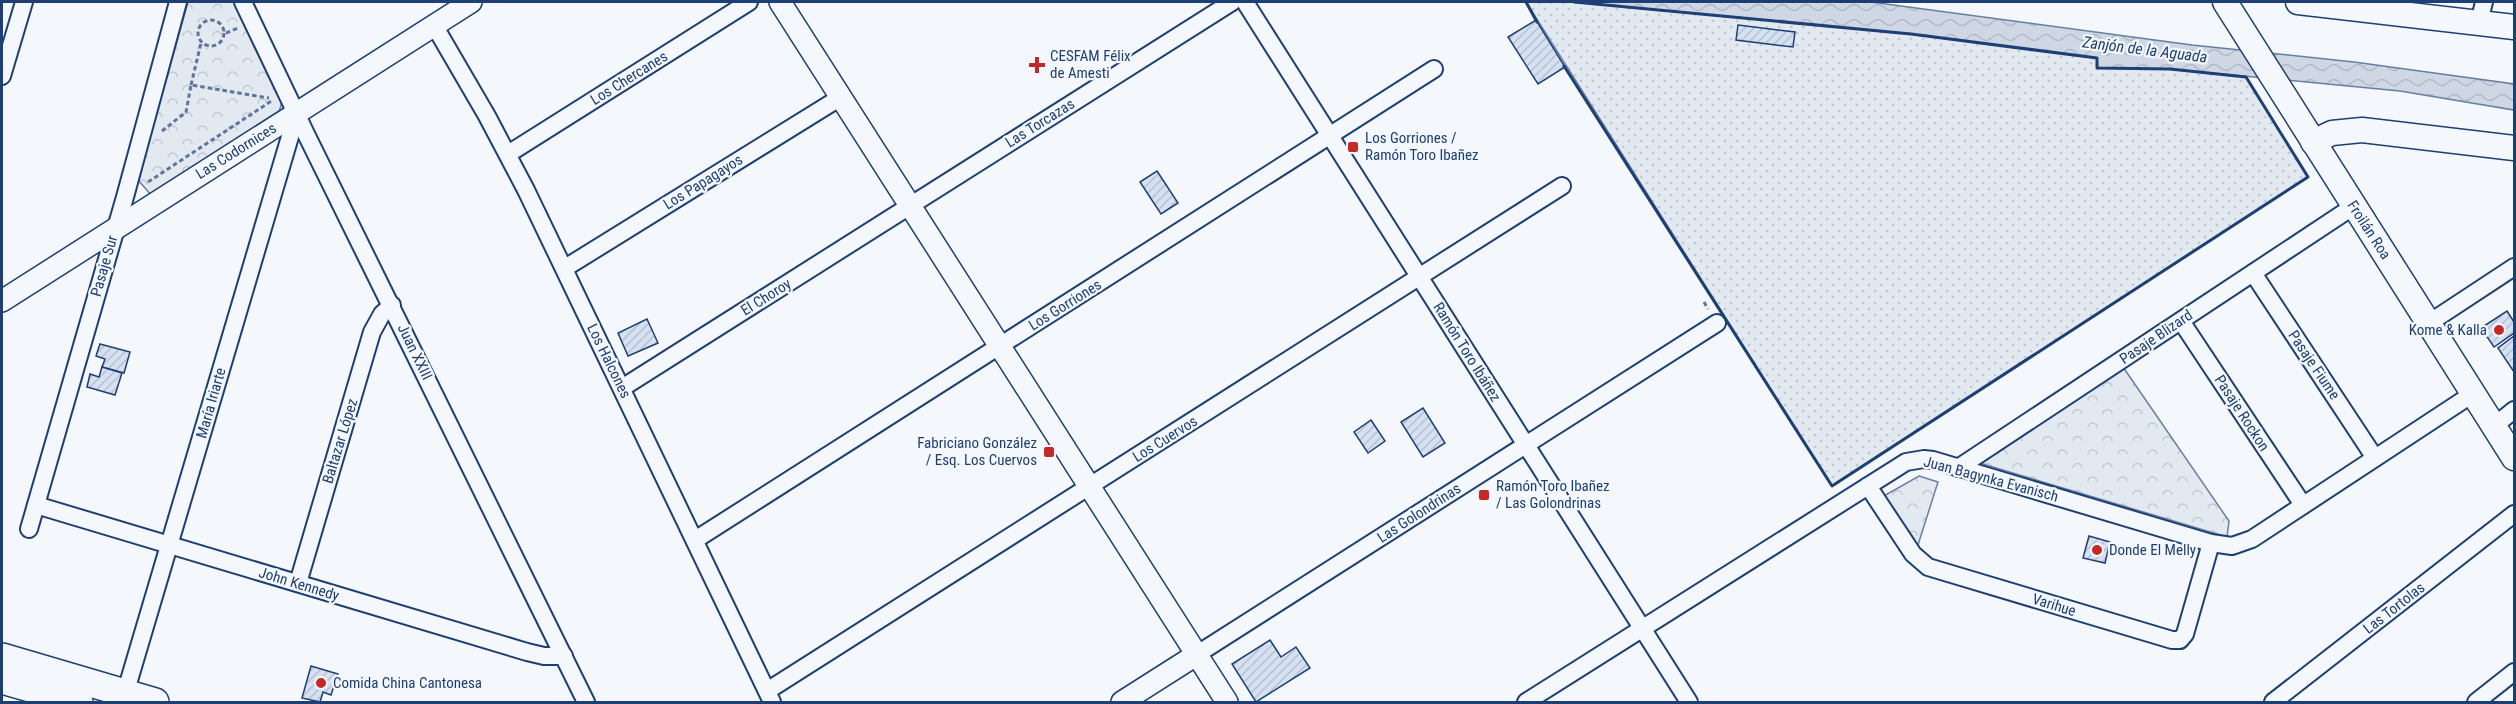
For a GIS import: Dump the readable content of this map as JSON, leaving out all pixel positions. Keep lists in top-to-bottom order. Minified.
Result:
{"streets":{"main road":["Froilán Roa"],"street":["Los Chercanes","Las Torcazas","Las Codornices","Los Papagayos","Pasaje Sur","El Choroy","Los Gorriones","Pasaje Blizard","Juan XXIII","Ramón Toro Ibáñez","Los Halcones","Pasaje Fiume","María Iriarte","Pasaje Rockon","Los Cuervos","Baltazar López","Juan Bagynka Evanisch","Las Golondrinas","John Kennedy","Varihue","Las Tortolas"]},"crossings":[["Los Chercanes","Los Halcones"],["Las Torcazas","El Choroy"],["Las Codornices","Pasaje Sur"],["Las Codornices","Juan XXIII"],["Las Codornices","Los Halcones"],["Las Codornices","María Iriarte"],["Los Papagayos","Los Halcones"],["Froilán Roa","Pasaje Blizard"],["Froilán Roa","Juan Bagynka Evanisch"],["Pasaje Sur","John Kennedy"],["El Choroy","Los Halcones"],["Los Gorriones","Ramón Toro Ibáñez"],["Los Gorriones","Los Halcones"],["Pasaje Blizard","Pasaje Fiume"],["Pasaje Blizard","Pasaje Rockon"],["Pasaje Blizard","Juan Bagynka Evanisch"],["Juan XXIII","María Iriarte"],["Juan XXIII","Baltazar López"],["Juan XXIII","John Kennedy"],["Ramón Toro Ibáñez","Los Cuervos"],["Ramón Toro Ibáñez","Juan Bagynka Evanisch"],["Ramón Toro Ibáñez","Las Golondrinas"],["Los Halcones","Los Cuervos"],["Pasaje Fiume","Juan Bagynka Evanisch"],["María Iriarte","John Kennedy"],["Pasaje Rockon","Juan Bagynka Evanisch"],["Baltazar López","John Kennedy"],["Juan Bagynka Evanisch","Varihue"]],"water":["Zanjón de la Aguada"],"places":{"health":["CESFAM Félix de Amesti"],"transit":["Los Gorriones / Ramón Toro Ibañez","Fabriciano González / Esq. Los Cuervos","Ramón Toro Ibañez / Las Golondrinas"],"other":["Kome & Kalla","Donde El Melly","Comida China Cantonesa"]}}
